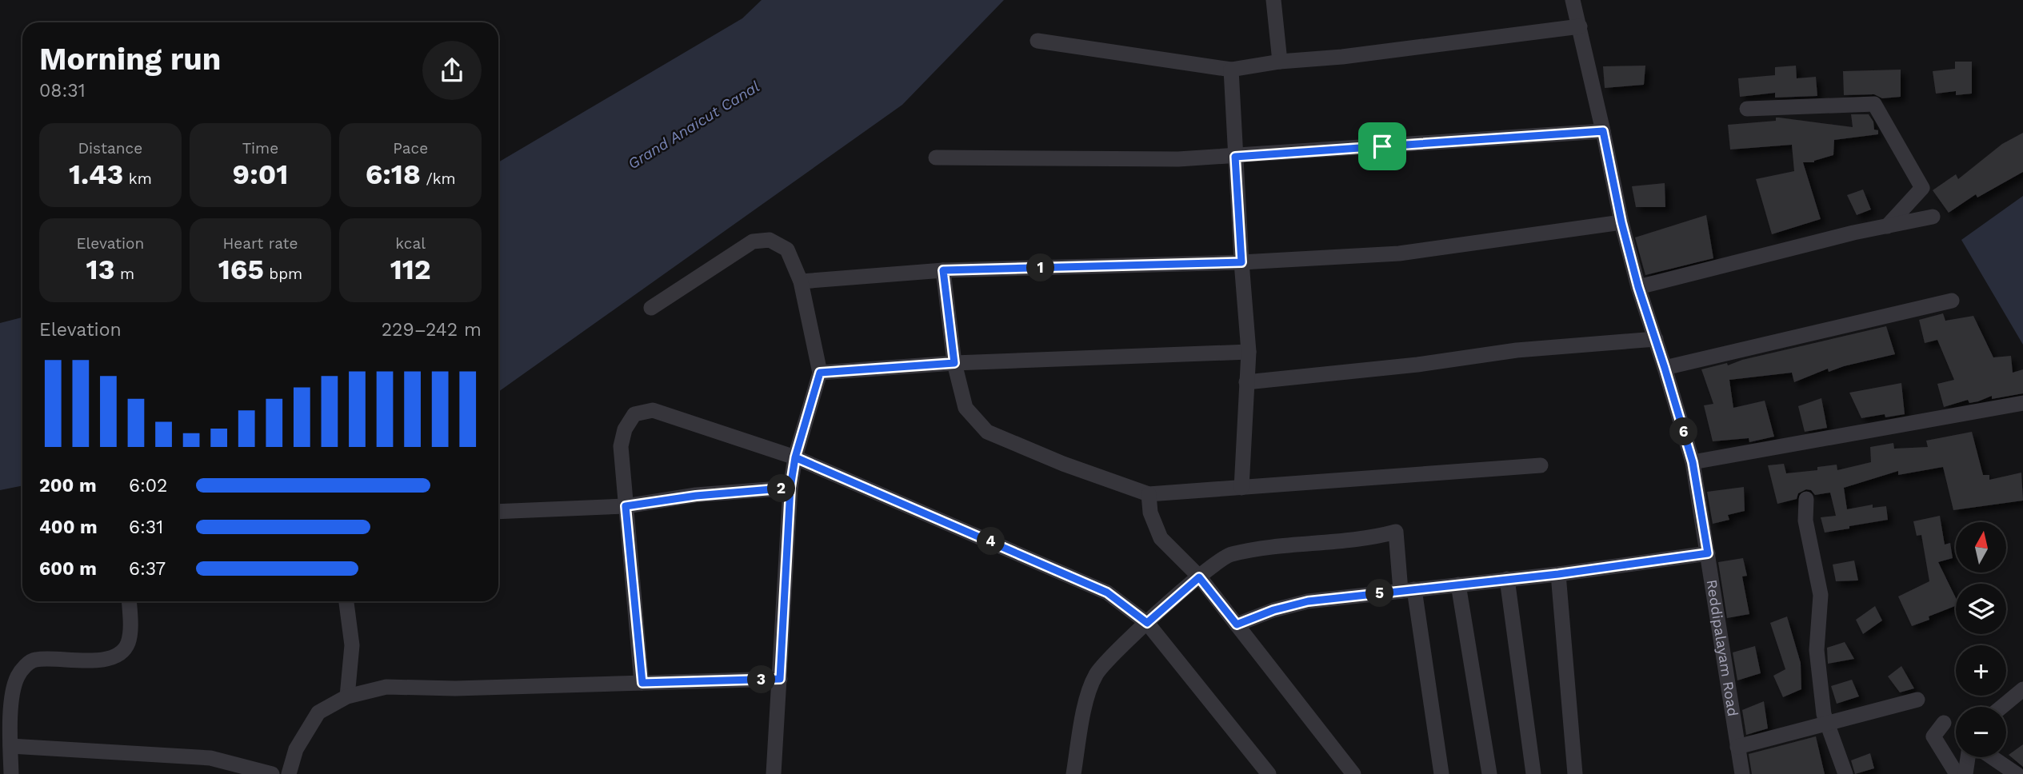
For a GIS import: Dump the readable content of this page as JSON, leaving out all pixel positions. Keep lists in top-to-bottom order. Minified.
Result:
{"streets":{"street":["Reddipalayam Road"]},"water":["Grand Anaicut Canal"],"north":"top","page":{"heading":["Morning run","08:31"],"stats":[["Distance","1.43 km"],["Time","9:01"],["Pace","6:18 /km"],["Elevation","13 m"],["Heart rate","165 bpm"],["kcal","112"]],"pins":["1","6","2","4","5","3"],"chart":["Elevation","229–242 m"],"list":[{"name":"200 m","note":"6:02"},{"name":"400 m","note":"6:31"},{"name":"600 m","note":"6:37"}],"map_buttons":["+","−"]}}
